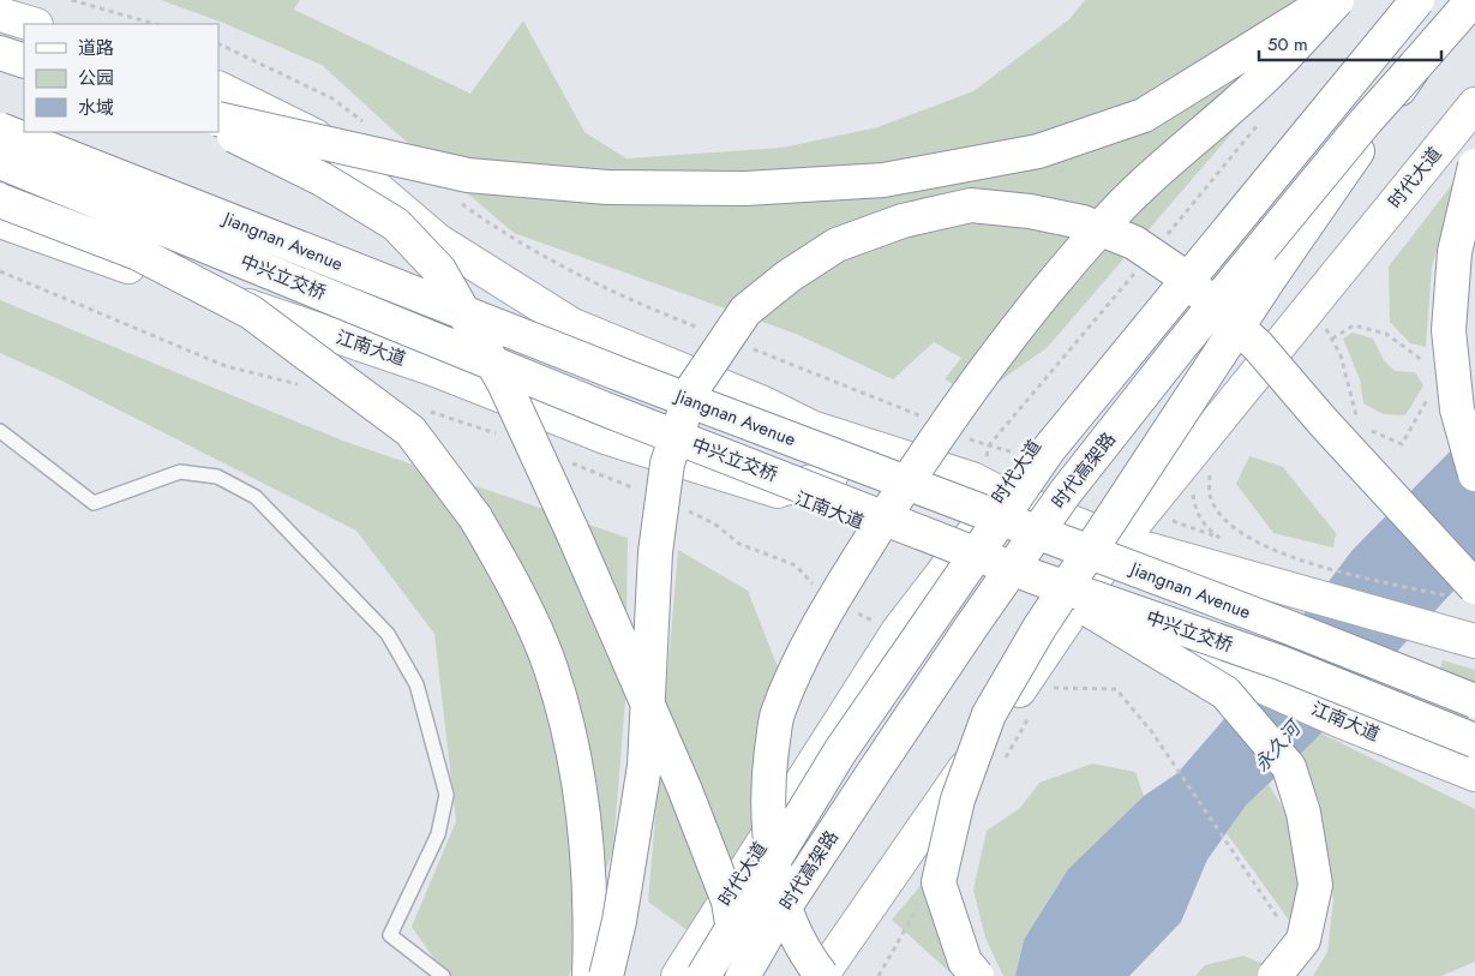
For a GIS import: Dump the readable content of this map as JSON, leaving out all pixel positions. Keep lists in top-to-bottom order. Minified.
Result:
{"streets":{"main road":["时代大道","Jiangnan Avenue","中兴立交桥","江南大道","时代高架路"]},"crossings":[["时代大道","Jiangnan Avenue"],["时代大道","江南大道"]],"water":["永久河"],"legend":["道路","公园","水域"],"scale_bar":"50 m"}
